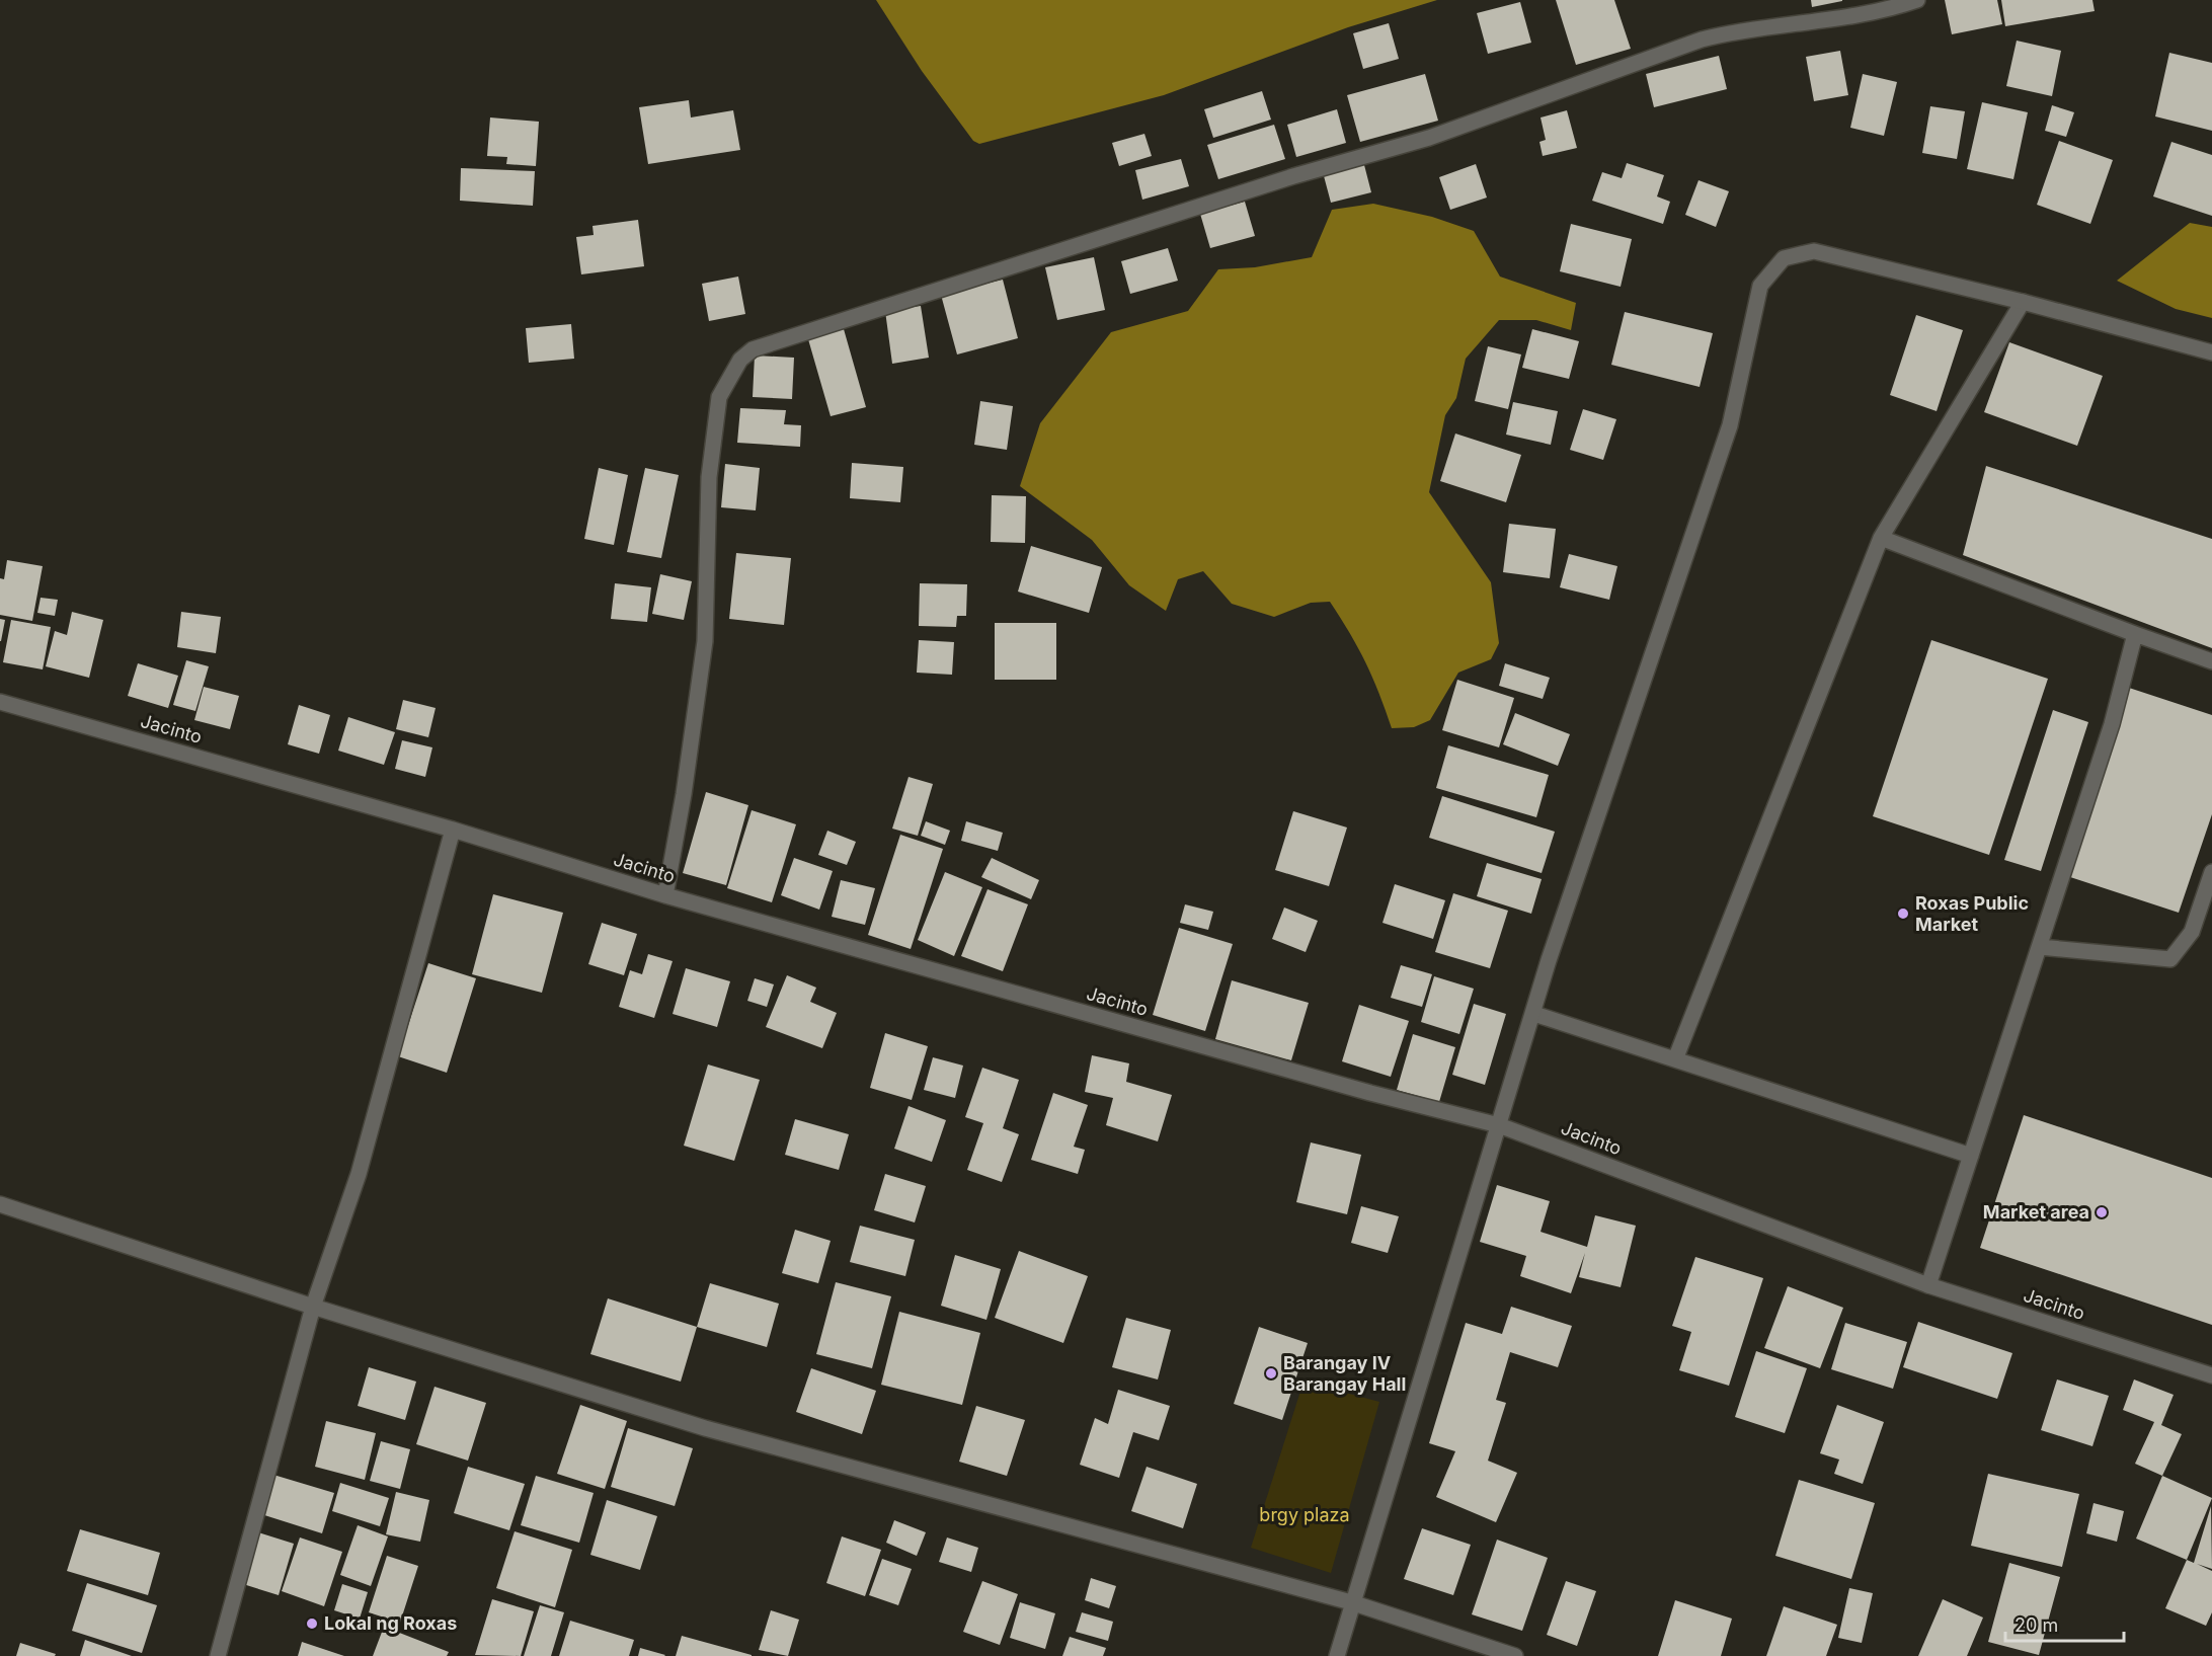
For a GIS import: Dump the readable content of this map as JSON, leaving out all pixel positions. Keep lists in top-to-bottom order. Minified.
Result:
{"streets":{"street":["Jacinto"]},"parks":["brgy plaza"],"places":["Roxas Public Market","Market area","Barangay IV Barangay Hall","Lokal ng Roxas"],"scale_bar":"20 m"}
